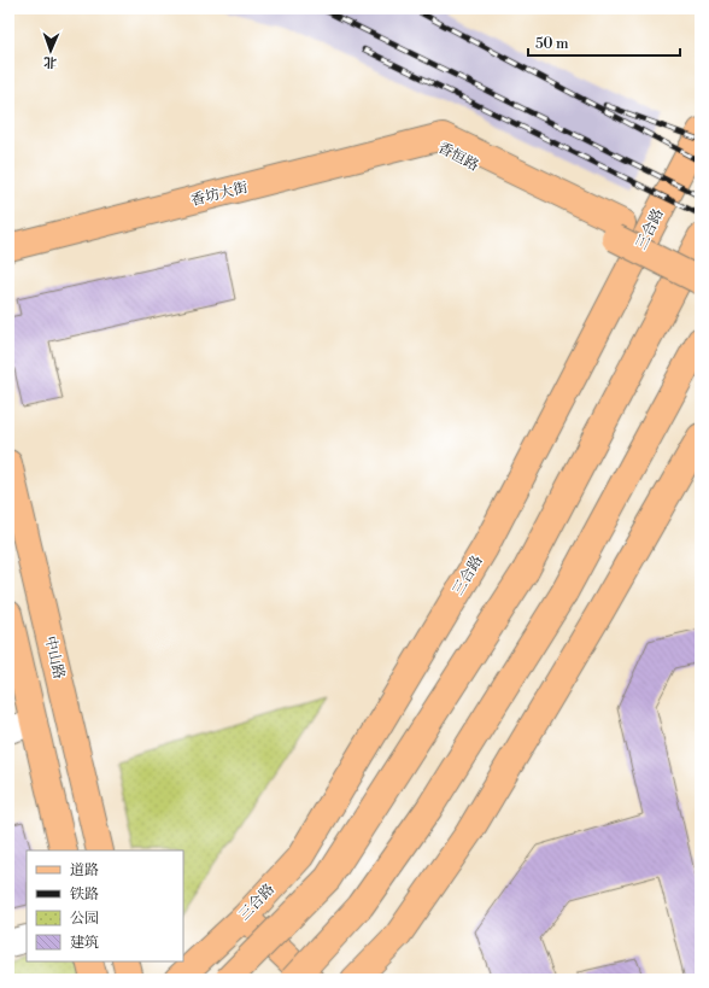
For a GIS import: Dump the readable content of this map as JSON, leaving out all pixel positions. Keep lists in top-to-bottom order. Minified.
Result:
{"streets":{"main road":["香恒路","香坊大街","三合路","中山路"]},"crossings":[["香恒路","香坊大街"]],"legend":["道路","铁路","公园","建筑"],"scale_bar":"50 m","north":"bottom"}
